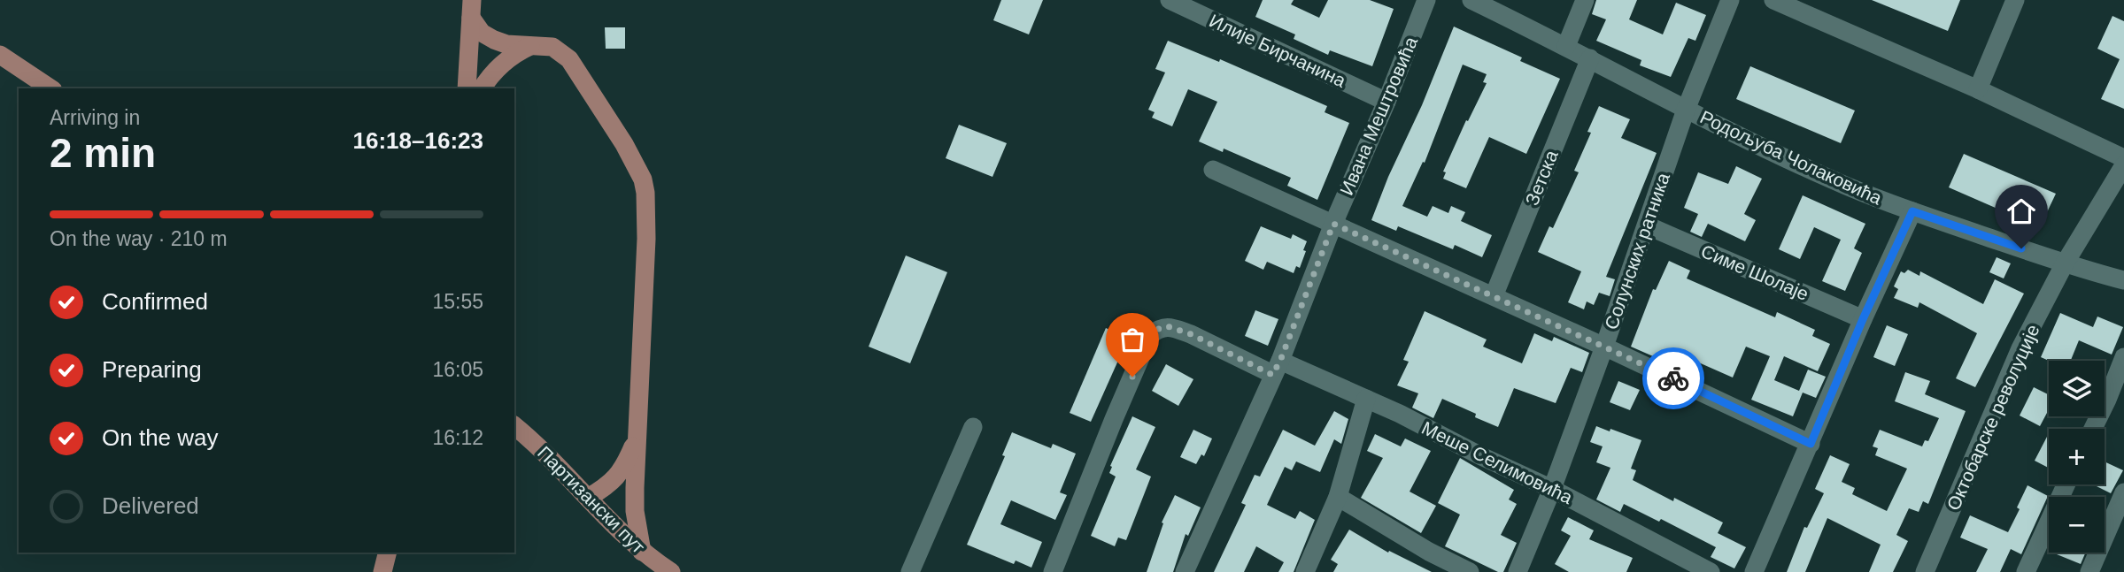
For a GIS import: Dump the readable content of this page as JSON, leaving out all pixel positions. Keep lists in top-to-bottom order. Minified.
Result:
{"streets":{"main road":["Партизански пут"],"street":["Илије Бирчанина","Ивана Мештровића","Родољуба Чолаковића","Зетска","Солунских ратника","Симе Шолаје","Октобарске револуције","Меше Селимовића"]},"crossings":[["Илије Бирчанина","Ивана Мештровића"],["Ивана Мештровића","Меше Селимовића"],["Родољуба Чолаковића","Зетска"],["Родољуба Чолаковића","Солунских ратника"],["Родољуба Чолаковића","Октобарске револуције"],["Солунских ратника","Симе Шолаје"],["Солунских ратника","Меше Селимовића"]],"page":{"heading":["2 min","Arriving in","16:18–16:23"],"bar":"On the way · 210 m","list":[["Confirmed","15:55"],["Preparing","16:05"],["On the way","16:12"],"Delivered"],"map_buttons":["+","−"]}}
